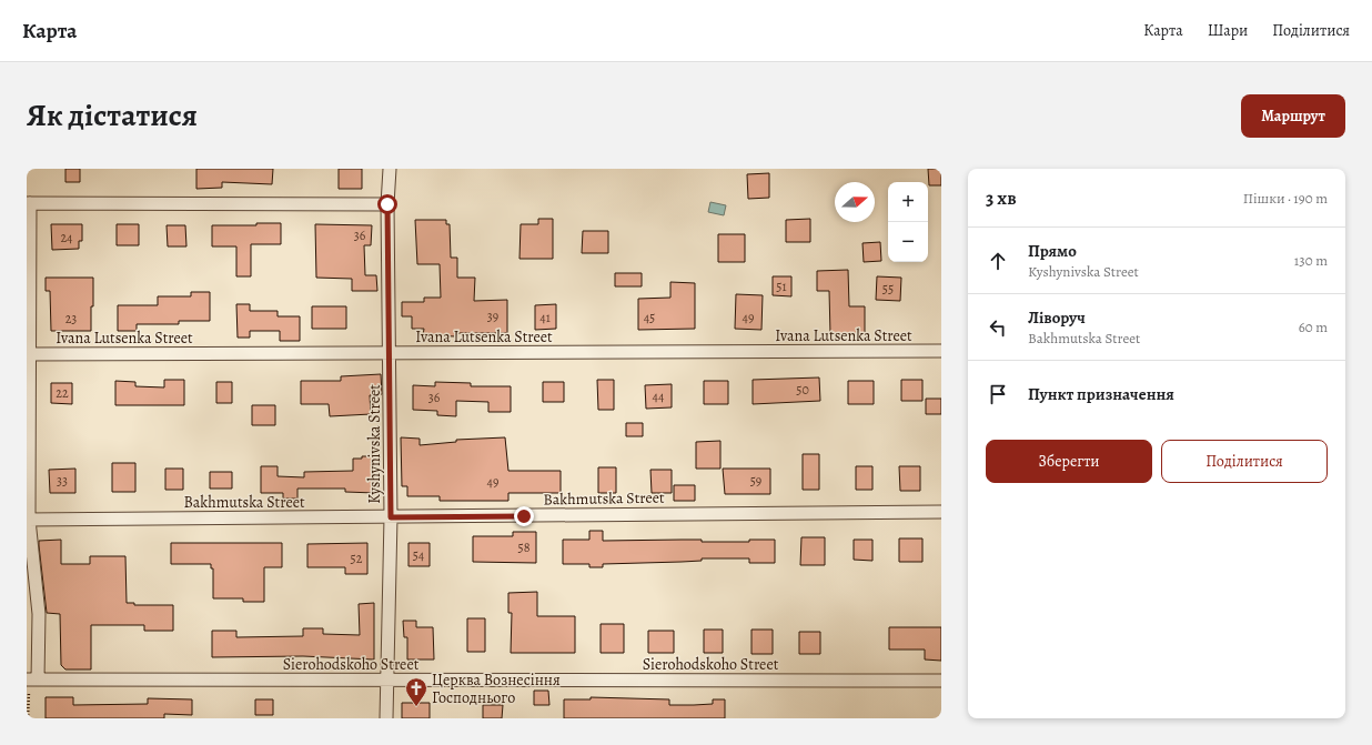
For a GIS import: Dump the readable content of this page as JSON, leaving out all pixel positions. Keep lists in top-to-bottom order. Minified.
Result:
{"streets":{"street":["Ivana Lutsenka Street","Kyshynivska Street","Bakhmutska Street","Sierohodskoho Street"]},"crossings":[["Ivana Lutsenka Street","Kyshynivska Street"],["Kyshynivska Street","Bakhmutska Street"],["Kyshynivska Street","Sierohodskoho Street"]],"places":{"church":["Церква Вознесіння Господнього"]},"house_numbers":["36","24","51","55","39","41","45","49","23","50","22","44","36","33","59","49","58","54","52"],"north":"right","page":{"header":"Карта","nav":["Карта","Шари","Поділитися"],"title":"Як дістатися","buttons":["Маршрут",["Зберегти","Поділитися"]],"heading":["3 хв","Пішки · 190 m"],"map_buttons":["+","−"],"list":[["Прямо","Kyshynivska Street","130 m"],["Ліворуч","Bakhmutska Street","60 m"],"Пункт призначення"]}}
